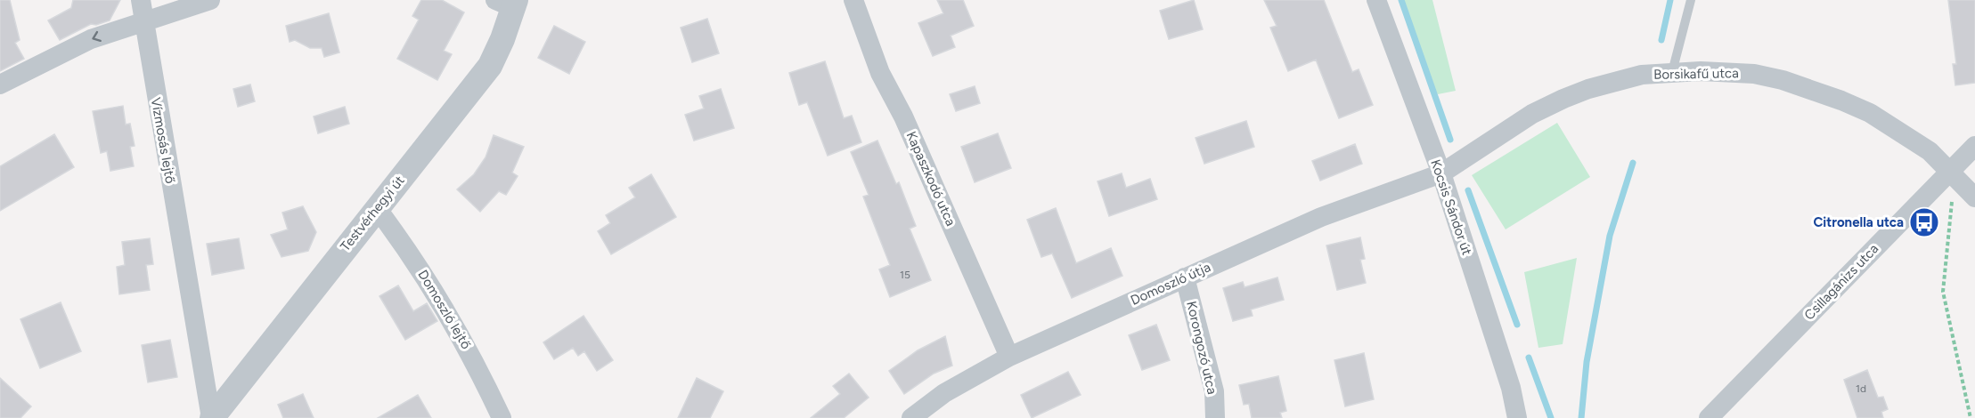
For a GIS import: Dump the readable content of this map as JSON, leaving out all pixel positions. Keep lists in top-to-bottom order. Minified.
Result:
{"streets":{"street":["Borsikafű utca","Vízmosás lejtő","Kapaszkodó utca","Kocsis Sándor út","Testvérhegyi út","Csillagánizs utca","Domoszló útja","Domoszló lejtő","Korongozó utca"]},"crossings":[["Borsikafű utca","Kocsis Sándor út"],["Borsikafű utca","Csillagánizs utca"],["Borsikafű utca","Domoszló útja"],["Vízmosás lejtő","Testvérhegyi út"],["Kapaszkodó utca","Domoszló útja"],["Kocsis Sándor út","Domoszló útja"],["Testvérhegyi út","Domoszló lejtő"],["Domoszló útja","Korongozó utca"]],"places":{"bus stop":["Citronella utca"]},"house_numbers":["15","1d"]}
